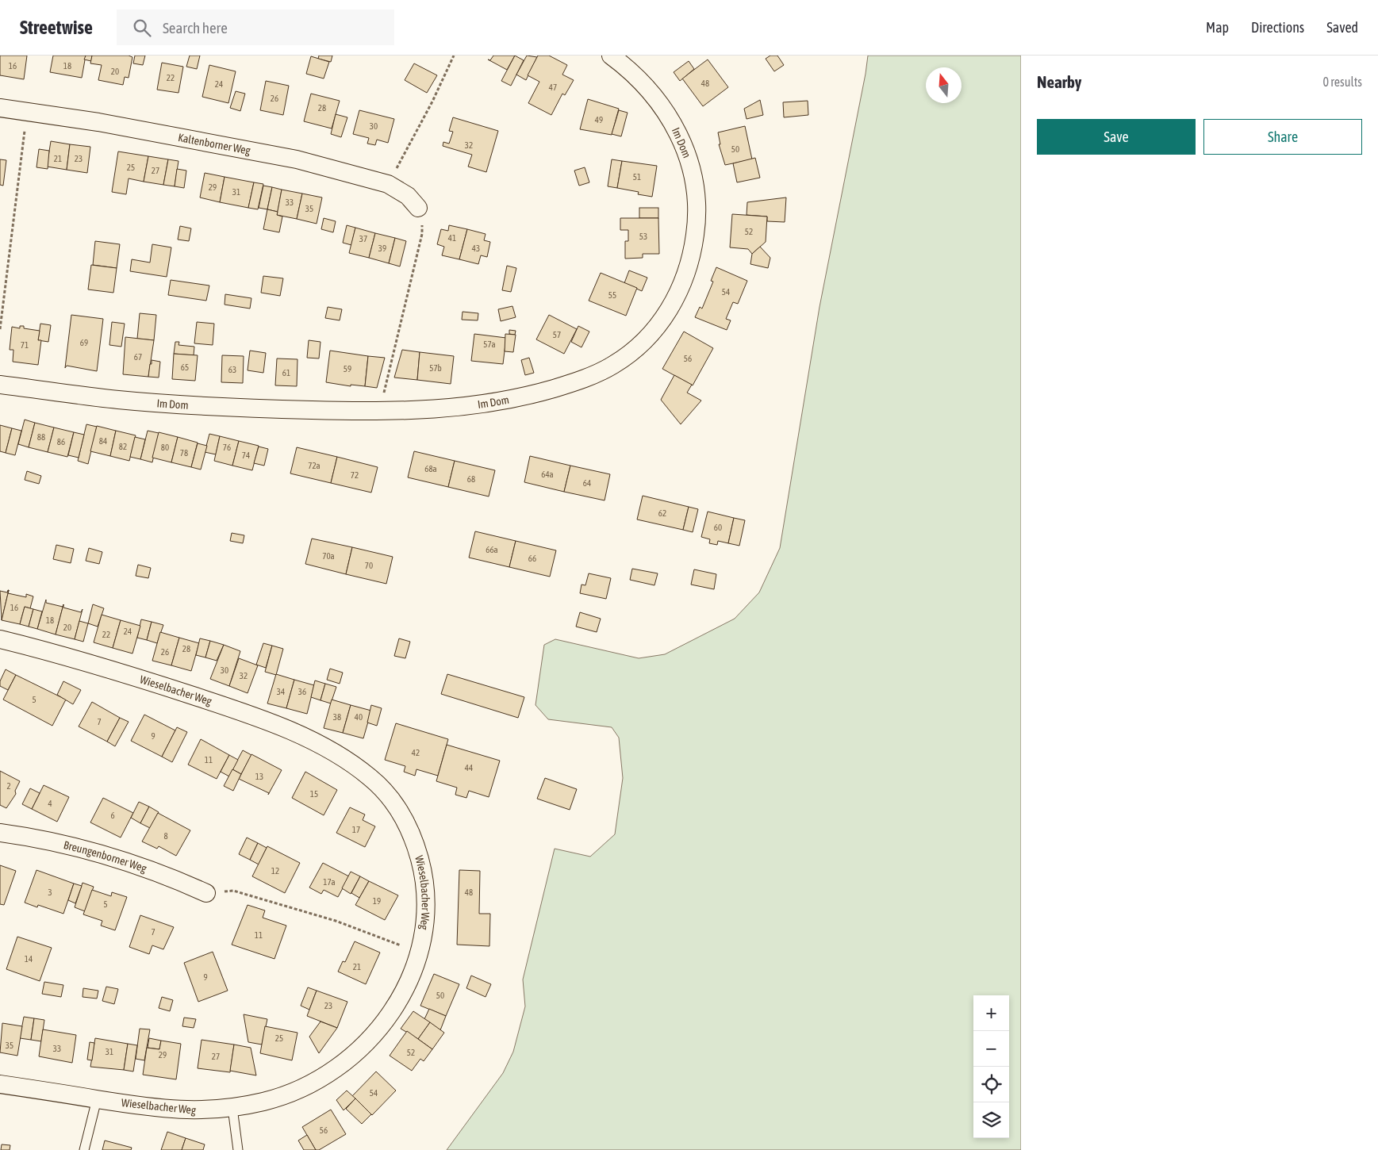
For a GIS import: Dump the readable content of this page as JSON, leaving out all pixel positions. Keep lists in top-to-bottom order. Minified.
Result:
{"streets":{"street":["Im Dom","Kaltenborner Weg","Wieselbacher Weg","Breungenborner Weg"]},"house_numbers":["16","18","20","22","48","24","47","26","28","49","30","32","50","21","23","25","27","51","29","31","33","35","52","53","41","37","39","43","54","55","57","69","57a","71","67","56","65","57b","59","63","61","88","84","86","82","80","76","78","74","72a","68a","64a","72","68","64","62","60","66a","70a","66","70","16","18","20","24","22","28","26","30","32","34","36","5","38","40","7","9","42","11","44","13","2","15","4","6","17","8","12","17a","3","48","19","5","7","11","14","21","9","50","23","25","35","33","31","52","29","27","54","56"],"north":"top","page":{"header":"Streetwise","search":"Search here","nav":["Map","Directions","Saved"],"heading":["Nearby","0 results"],"buttons":["Save","Share"],"map_buttons":["+","−"]}}
